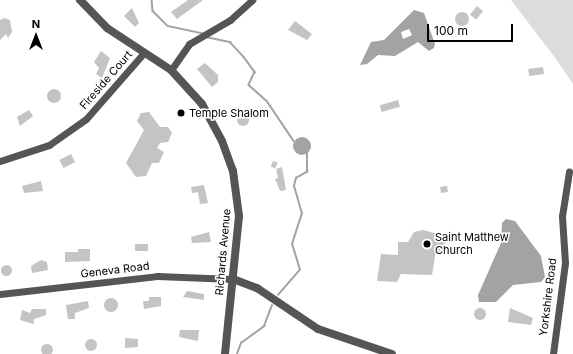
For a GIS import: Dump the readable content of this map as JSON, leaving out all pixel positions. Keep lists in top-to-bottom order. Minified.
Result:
{"streets":{"street":["Fireside Court","Richards Avenue","Geneva Road","Yorkshire Road"]},"crossings":[["Fireside Court","Richards Avenue"],["Richards Avenue","Geneva Road"]],"places":["Temple Shalom","Saint Matthew Church"],"scale_bar":"100 m","north":"top"}
